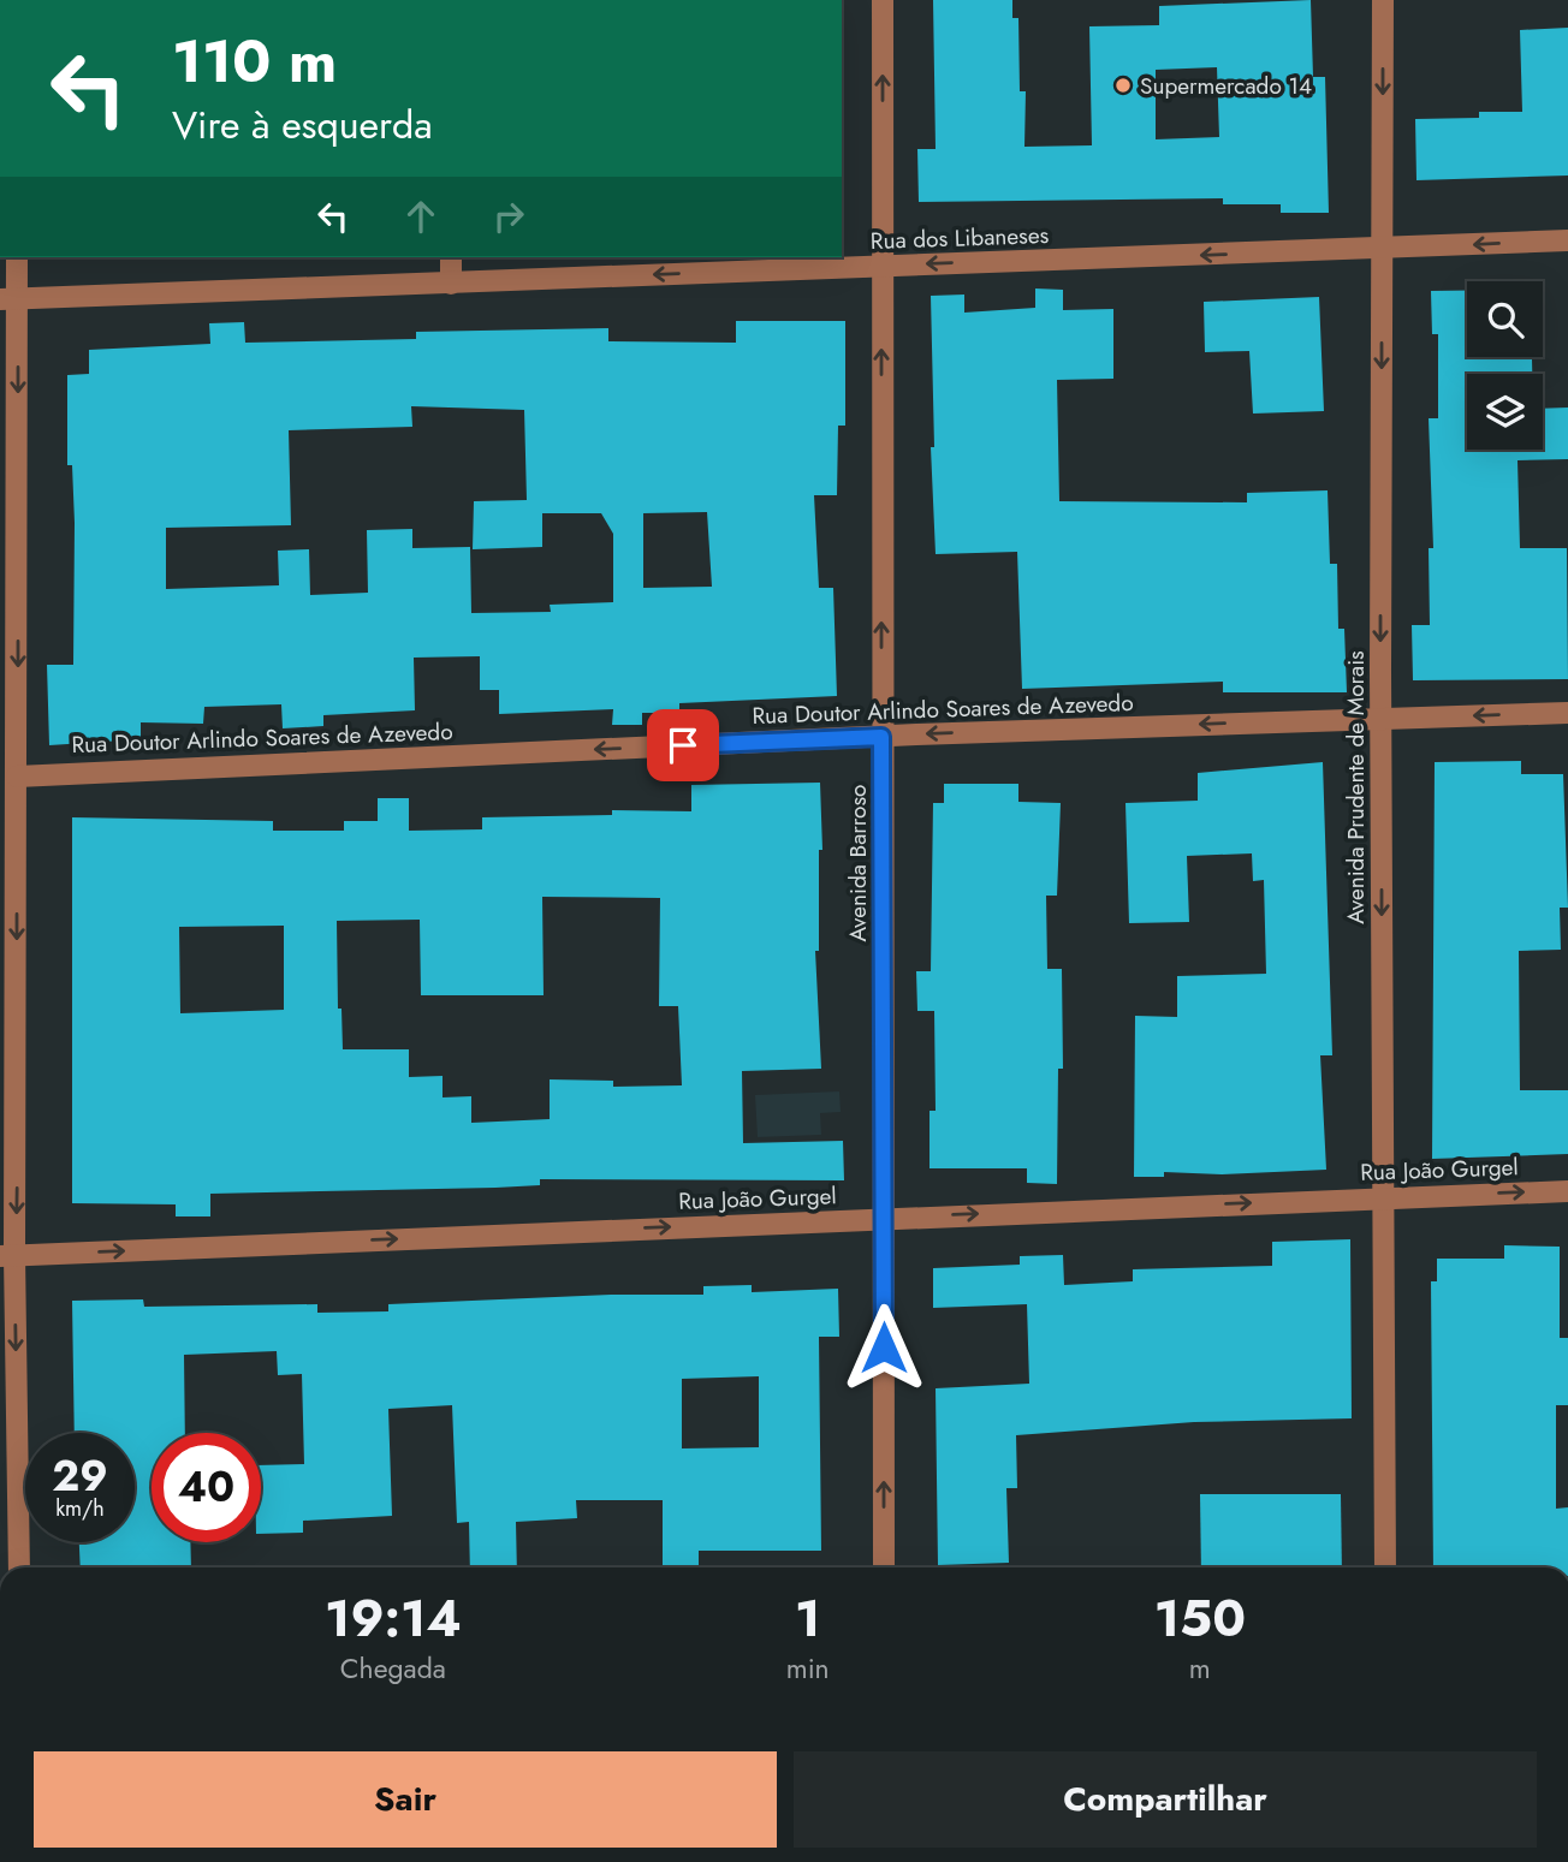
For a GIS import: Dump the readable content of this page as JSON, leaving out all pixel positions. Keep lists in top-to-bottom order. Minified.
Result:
{"streets":{"street":["Rua dos Libaneses","Rua Doutor Arlindo Soares de Azevedo","Avenida Prudente de Morais","Avenida Barroso","Rua João Gurgel"]},"crossings":[["Rua dos Libaneses","Avenida Prudente de Morais"],["Rua dos Libaneses","Avenida Barroso"],["Rua Doutor Arlindo Soares de Azevedo","Avenida Prudente de Morais"],["Rua Doutor Arlindo Soares de Azevedo","Avenida Barroso"],["Avenida Prudente de Morais","Rua João Gurgel"],["Avenida Barroso","Rua João Gurgel"]],"one_way":["Rua dos Libaneses","Rua Doutor Arlindo Soares de Azevedo","Avenida Prudente de Morais","Avenida Barroso","Rua João Gurgel"],"places":["Supermercado 14"],"page":{"turn":["110 m","Vire à esquerda"],"speed":"29 km/h","limit":"40","eta":["19:14","Chegada","1","min","150","m"],"buttons":["Sair","Compartilhar"]}}
